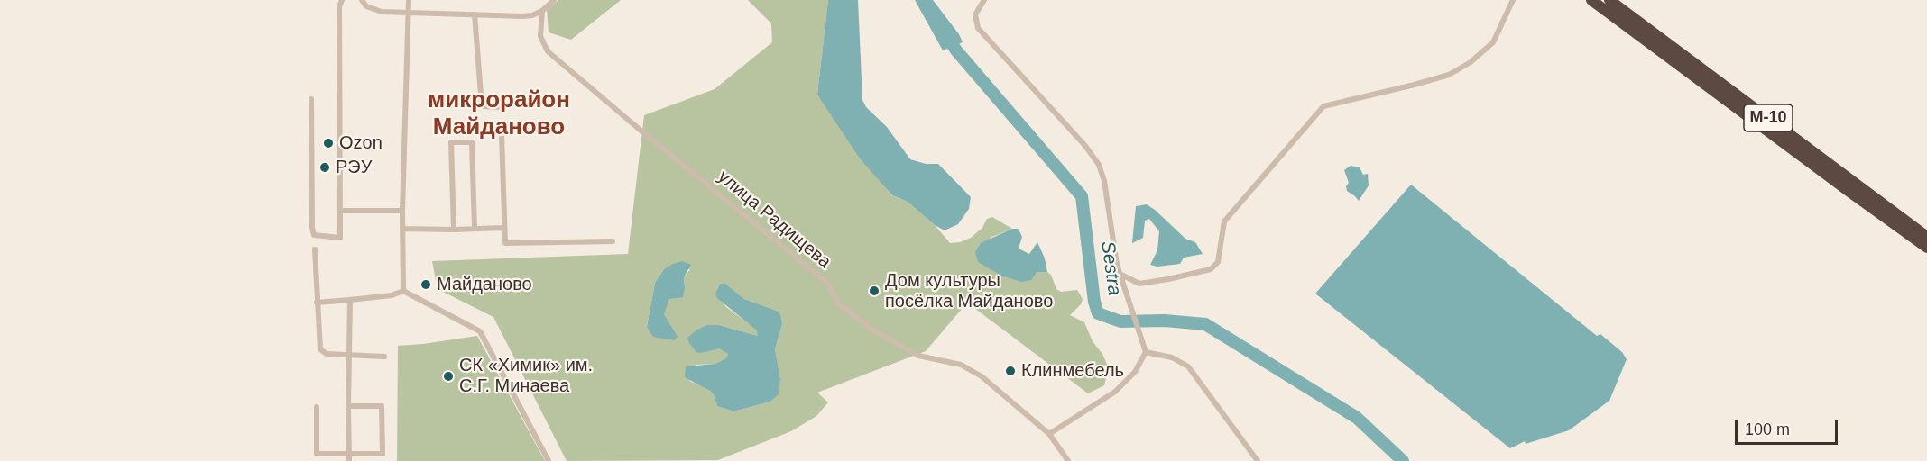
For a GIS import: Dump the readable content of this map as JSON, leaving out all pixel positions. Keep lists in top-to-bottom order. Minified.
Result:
{"streets":{"highway":["М-10"],"street":["улица Радищева"]},"districts":["микрорайон Майданово"],"water":["Sestra"],"places":["Ozon","РЭУ","Майданово","Дом культуры посёлка Майданово","Клинмебель","СК «Химик» им. С.Г. Минаева"],"scale_bar":"100 m"}
